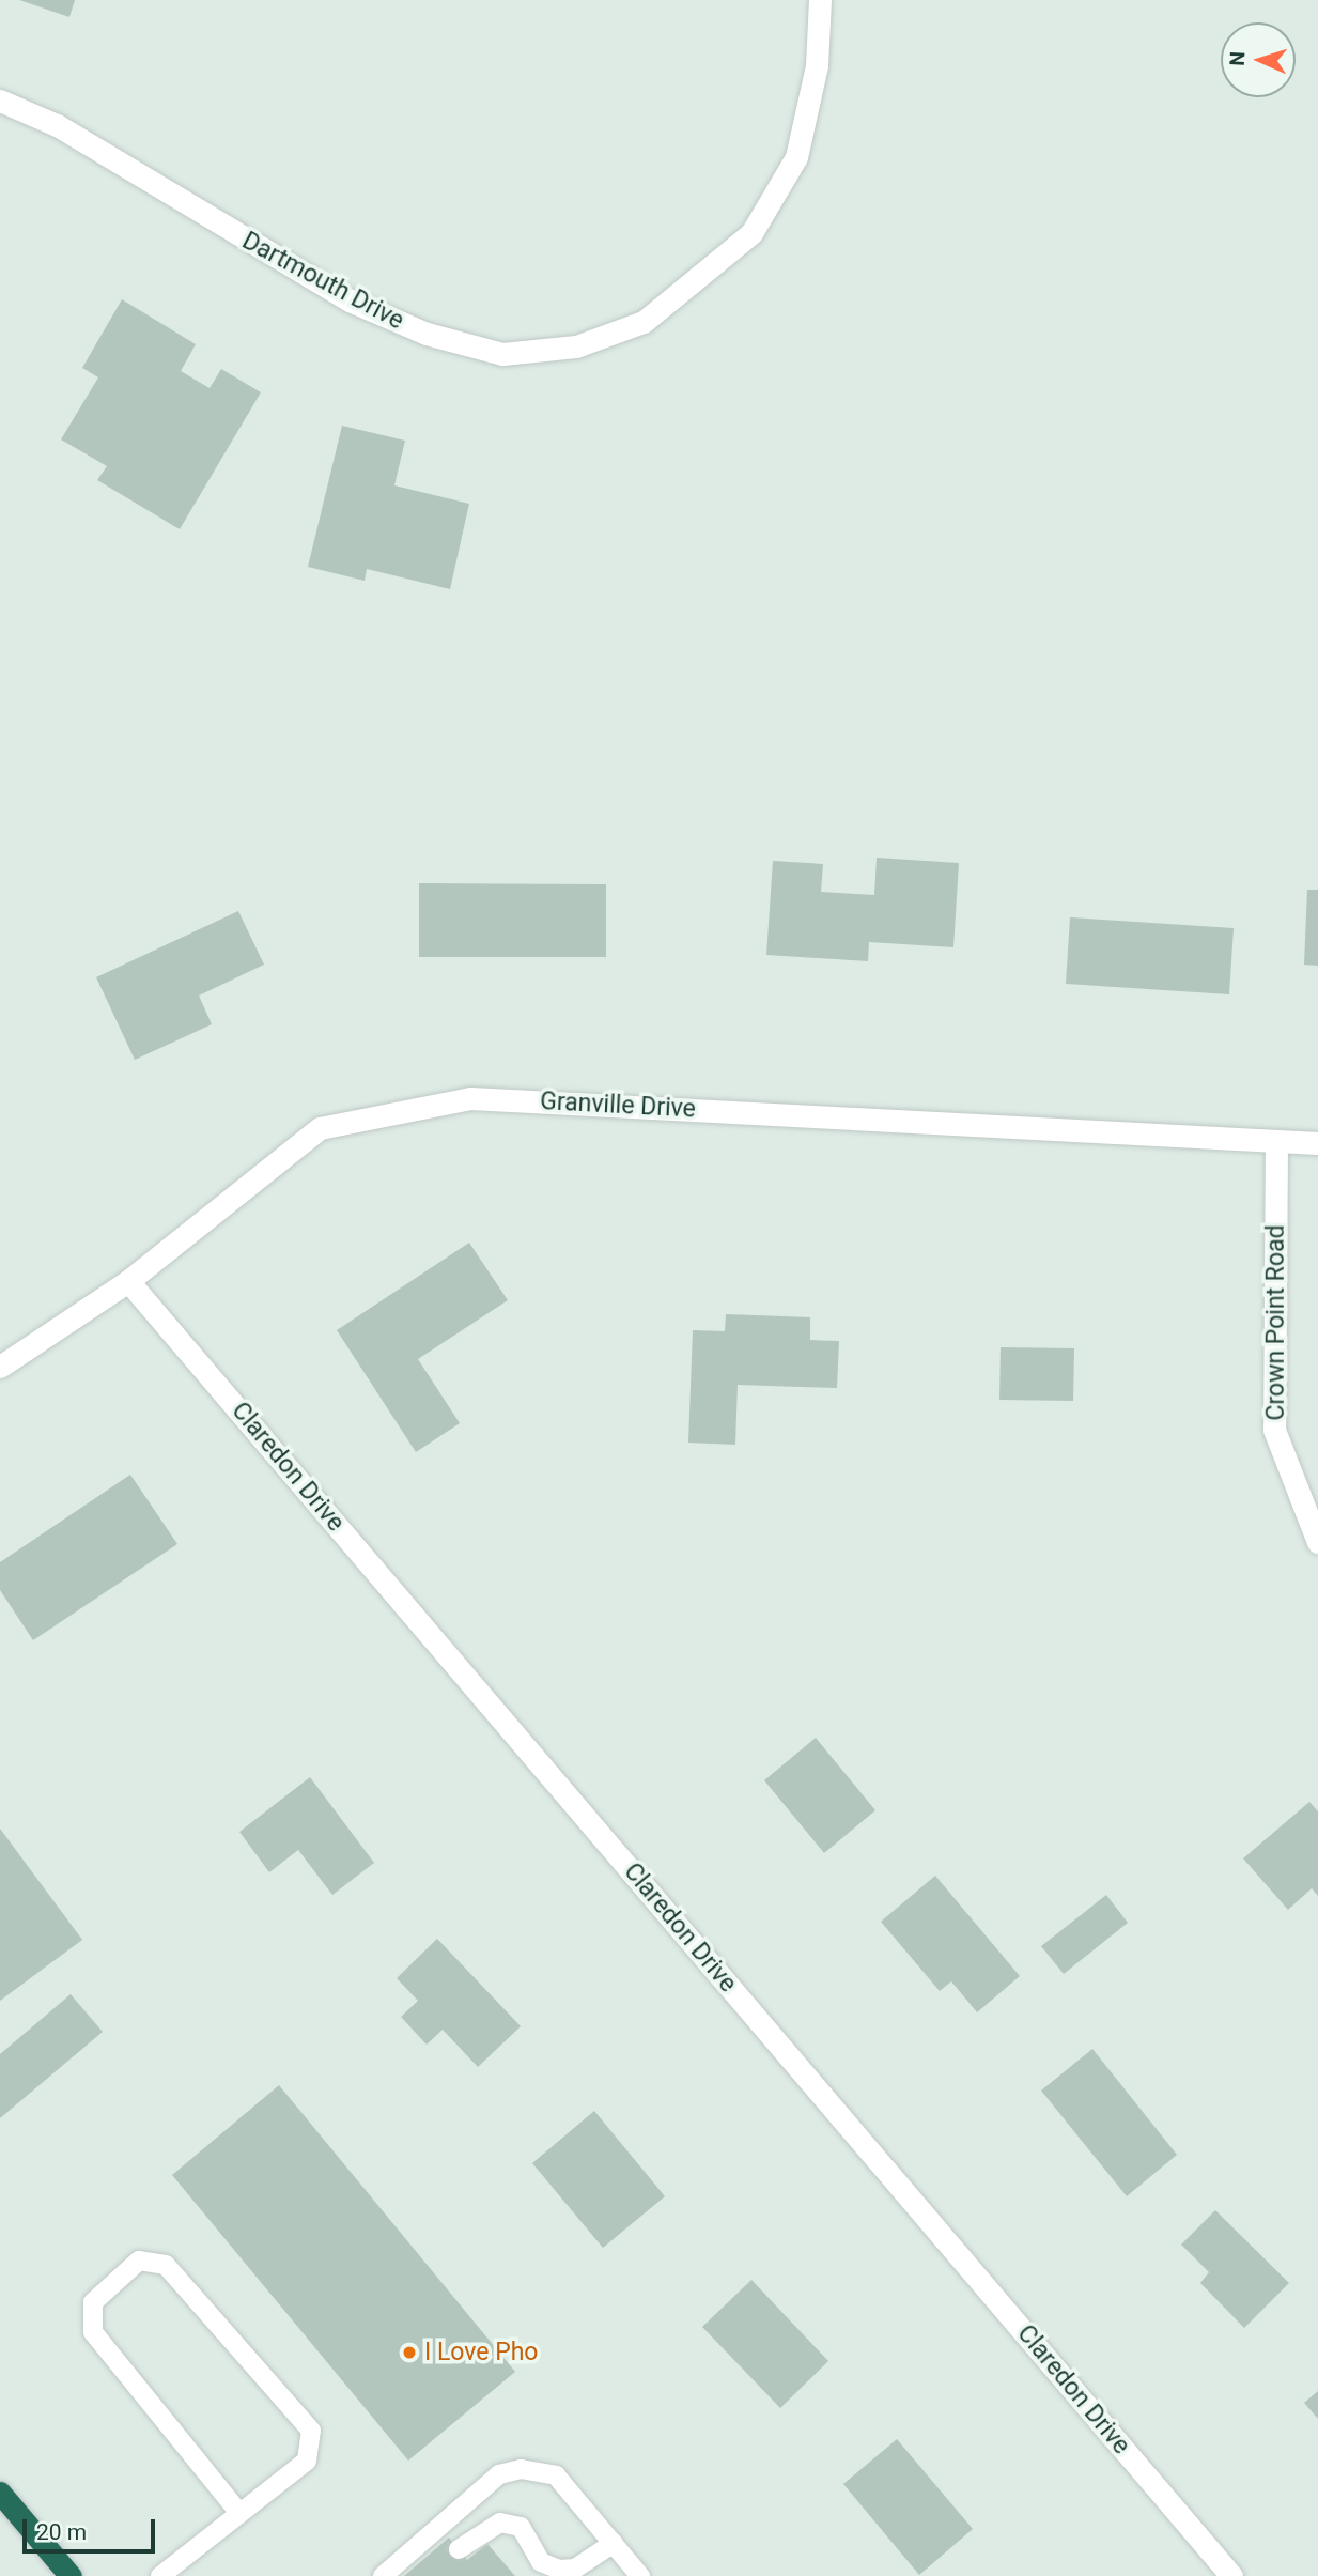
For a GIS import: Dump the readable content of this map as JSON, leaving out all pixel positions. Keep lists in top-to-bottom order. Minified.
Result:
{"streets":{"street":["Dartmouth Drive","Granville Drive","Crown Point Road","Claredon Drive"]},"crossings":[["Granville Drive","Crown Point Road"],["Granville Drive","Claredon Drive"]],"places":["I Love Pho"],"scale_bar":"20 m","north":"left"}
